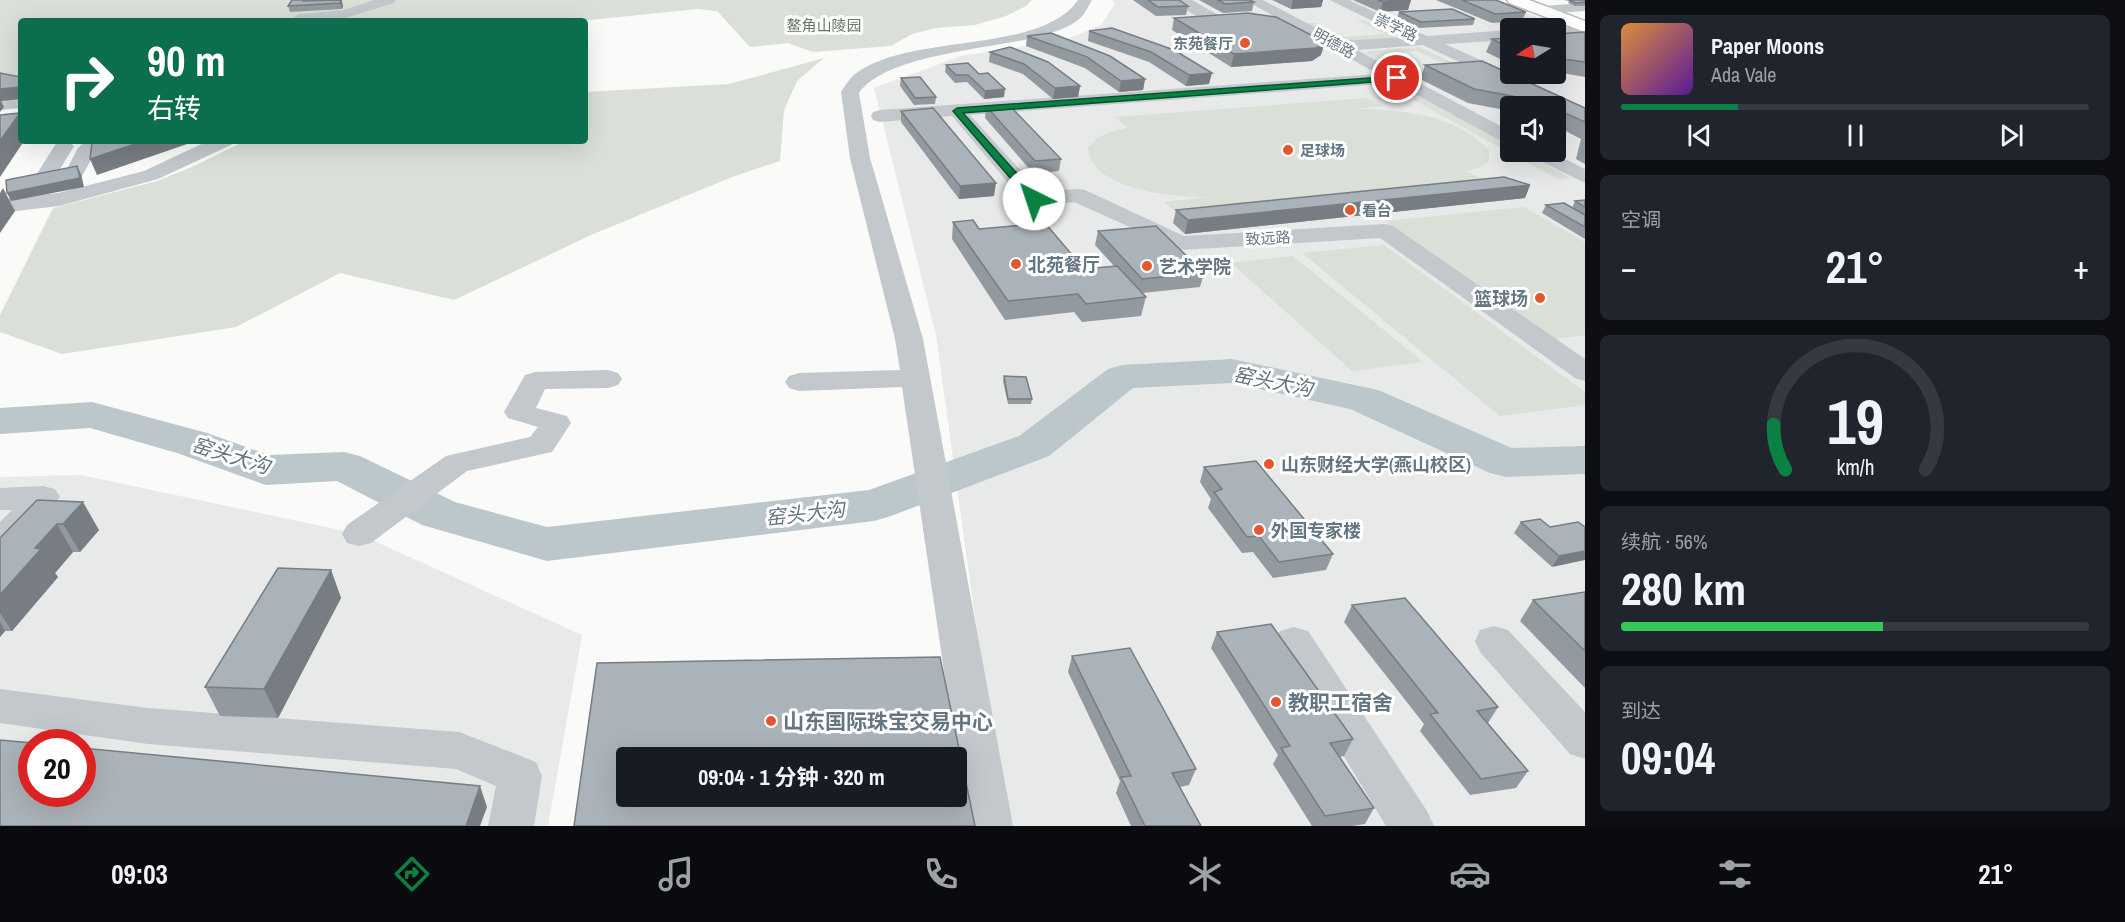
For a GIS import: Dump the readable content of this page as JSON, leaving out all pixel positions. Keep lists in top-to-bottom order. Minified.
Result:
{"streets":{"street":["崇学路","明德路","致远路"]},"water":["窑头大沟"],"parks":["鳌角山陵园"],"places":["东苑餐厅","足球场","看台","北苑餐厅","艺术学院","篮球场","山东财经大学(燕山校区)","外国专家楼","教职工宿舍","山东国际珠宝交易中心"],"north":"left","page":{"turn":["90 m","右转"],"song":["Paper Moons","Ada Vale"],"tile":["空调",["续航 · 56%","280 km"],["到达","09:04"]],"heat":["−","21°","+"],"limit":"20","trip":"09:04 · 1 分钟 · 320 m","tabs":["09:03","21°"],"gauge":["19","km/h"]}}
